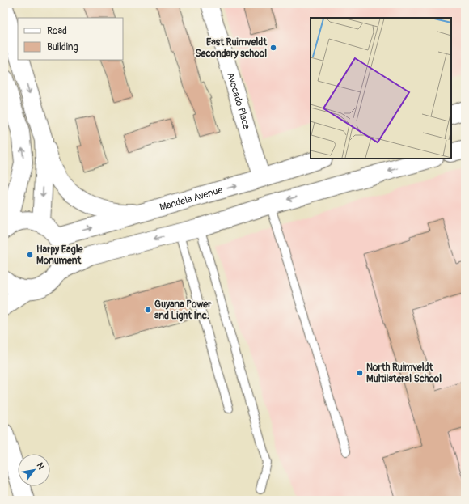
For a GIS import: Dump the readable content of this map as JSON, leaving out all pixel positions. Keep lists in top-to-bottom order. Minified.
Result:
{"streets":{"main road":["Mandela Avenue"],"street":["Avocado Place"]},"crossings":[["Avocado Place","Mandela Avenue"]],"places":["East Ruimveldt Secondary school","Harpy Eagle Monument","Guyana Power and Light Inc.","North Ruimveldt Multilateral School"],"legend":["Road","Building"],"north":"top right"}
